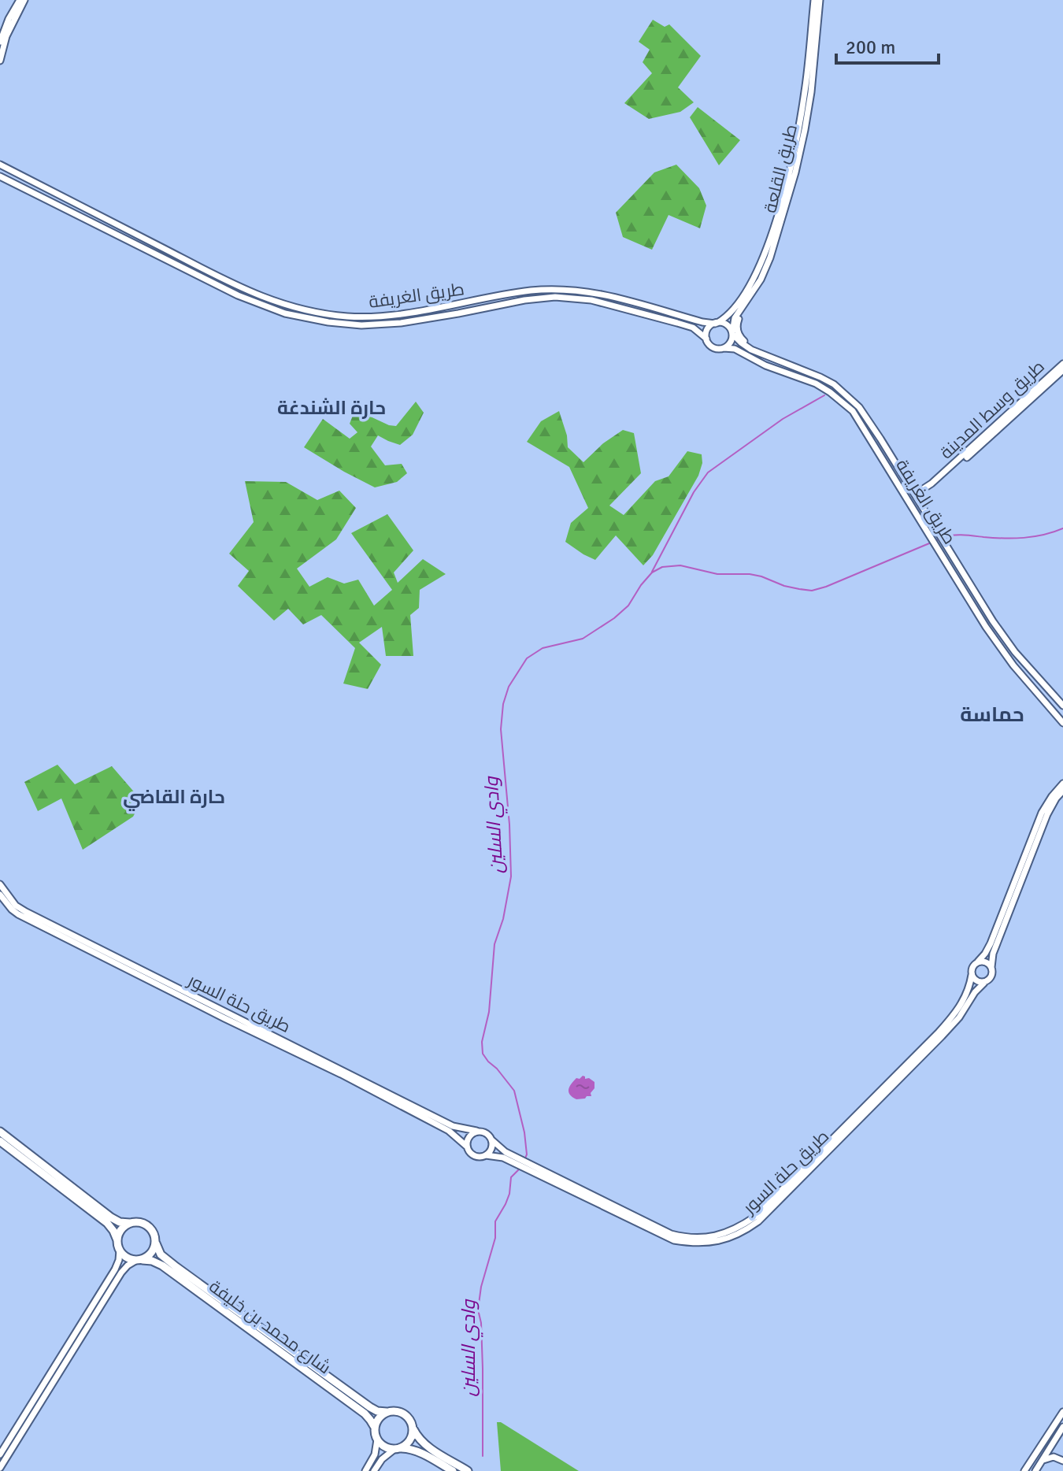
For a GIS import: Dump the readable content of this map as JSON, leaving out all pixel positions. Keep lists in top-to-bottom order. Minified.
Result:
{"streets":{"highway":["شارع محمد بن خليفة"],"main road":["طريق القلعة","طريق الغريفة","طريق وسط المدينة","طريق حلة السور"]},"crossings":[["طريق القلعة","طريق الغريفة"],["طريق الغريفة","طريق وسط المدينة"]],"districts":["حارة الشندغة","حماسة","حارة القاضي"],"water":["وادي السلين"],"scale_bar":"200 m"}
